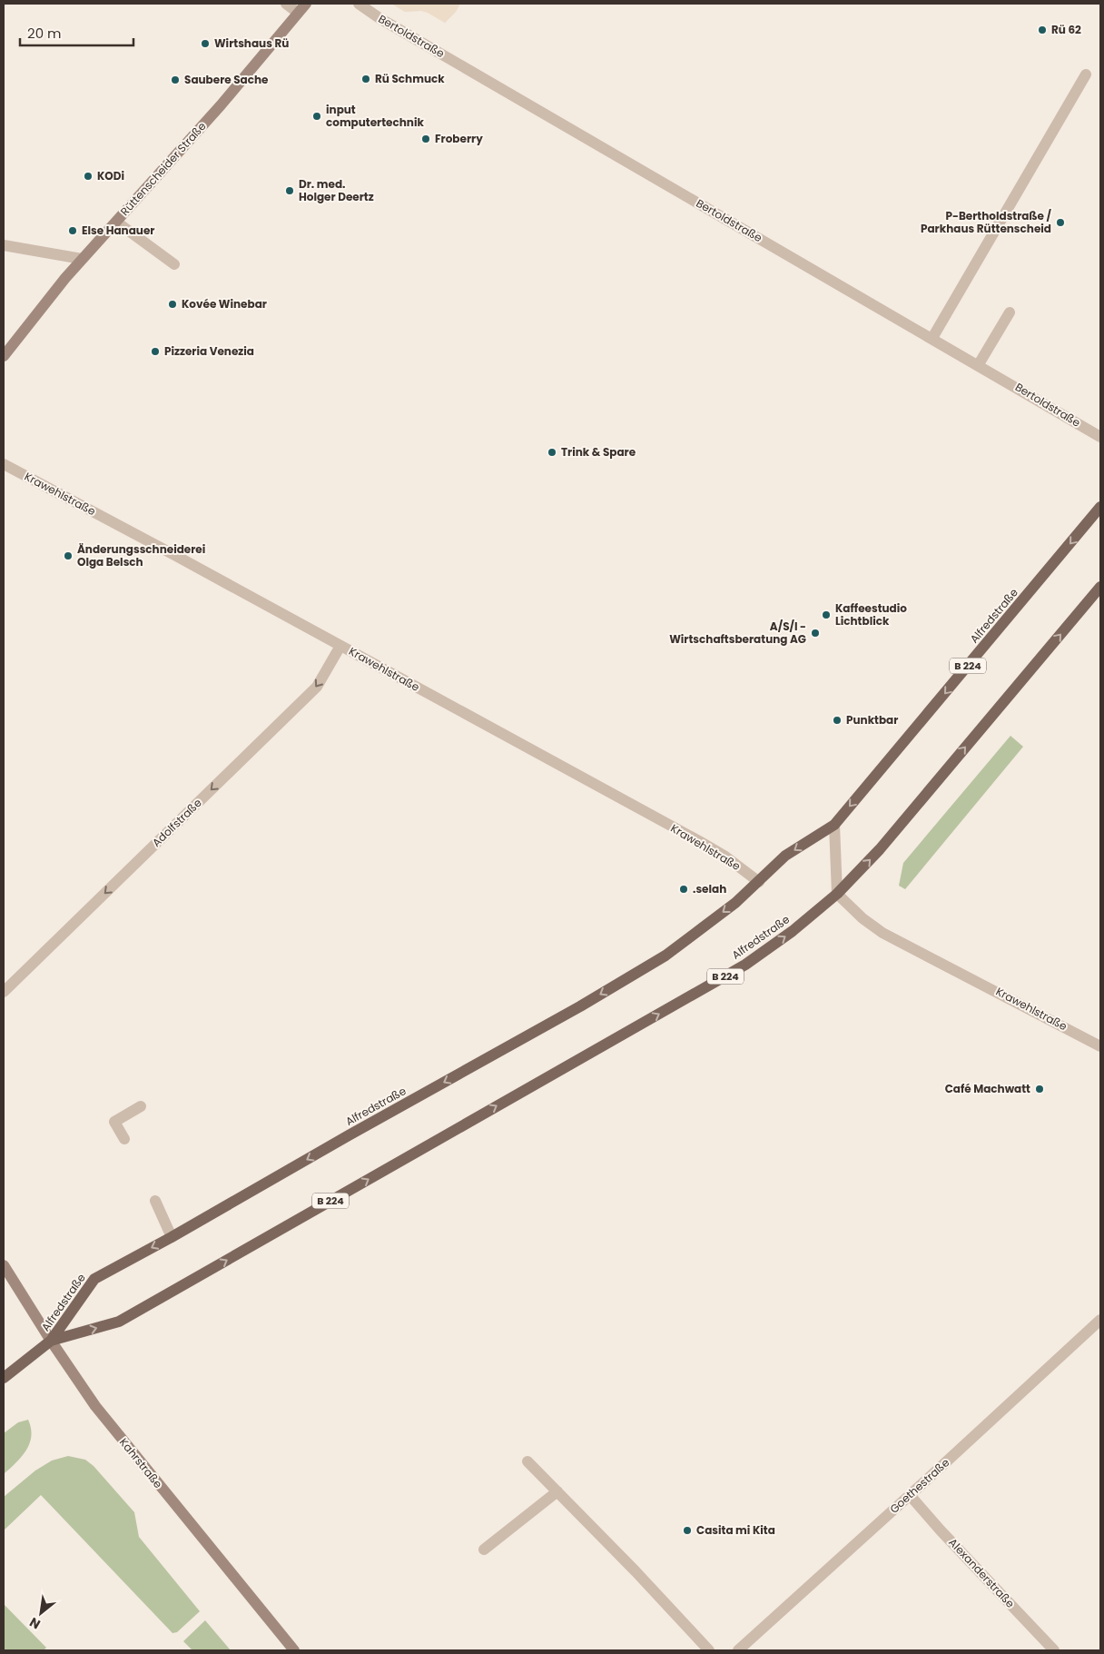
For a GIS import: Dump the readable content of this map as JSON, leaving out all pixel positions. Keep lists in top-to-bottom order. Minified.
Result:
{"streets":{"main road":["Alfredstraße","B 224"],"street":["Bertoldstraße","Rüttenscheider Straße","Krawehlstraße","Adolfstraße","Kahrstraße","Goethestraße","Alexanderstraße"]},"crossings":[["Krawehlstraße","Alfredstraße"],["Krawehlstraße","Adolfstraße"],["Alfredstraße","B 224"],["Alfredstraße","Kahrstraße"],["B 224","Kahrstraße"],["Goethestraße","Alexanderstraße"]],"one_way":["Adolfstraße"],"places":["Rü 62","Wirtshaus Rü","Rü Schmuck","Saubere Sache","input computertechnik","Froberry","KODi","Dr. med. Holger Deertz","P-Bertholdstraße / Parkhaus Rüttenscheid","Else Hanauer","Kovée Winebar","Pizzeria Venezia","Trink & Spare","Änderungsschneiderei Olga Belsch","Kaffeestudio Lichtblick","A/S/I - Wirtschaftsberatung AG","Punktbar",".selah","Café Machwatt","Casita mi Kita"],"scale_bar":"20 m","north":"bottom left"}
